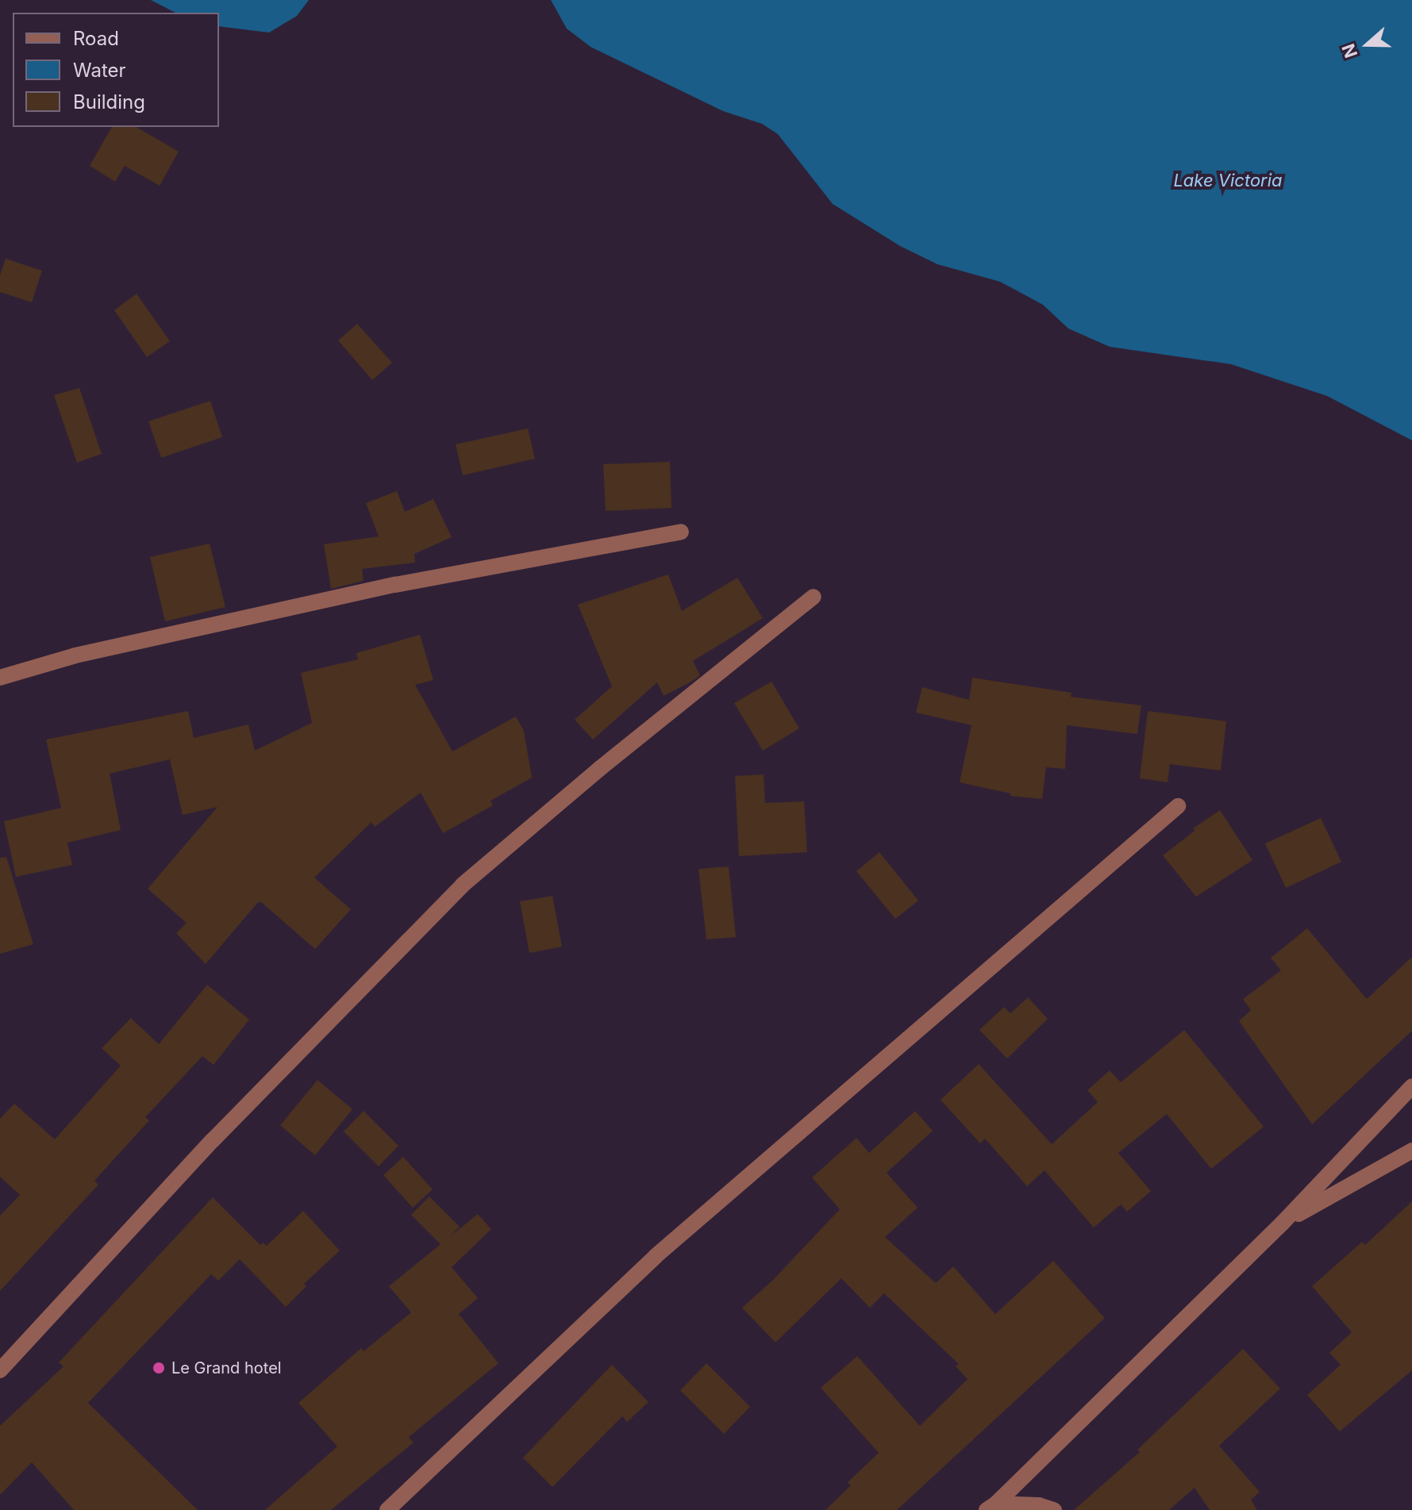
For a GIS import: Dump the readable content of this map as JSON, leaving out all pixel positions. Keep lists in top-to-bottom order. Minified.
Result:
{"water":["Lake Victoria"],"places":["Le Grand hotel"],"legend":["Road","Water","Building"],"north":"left"}
